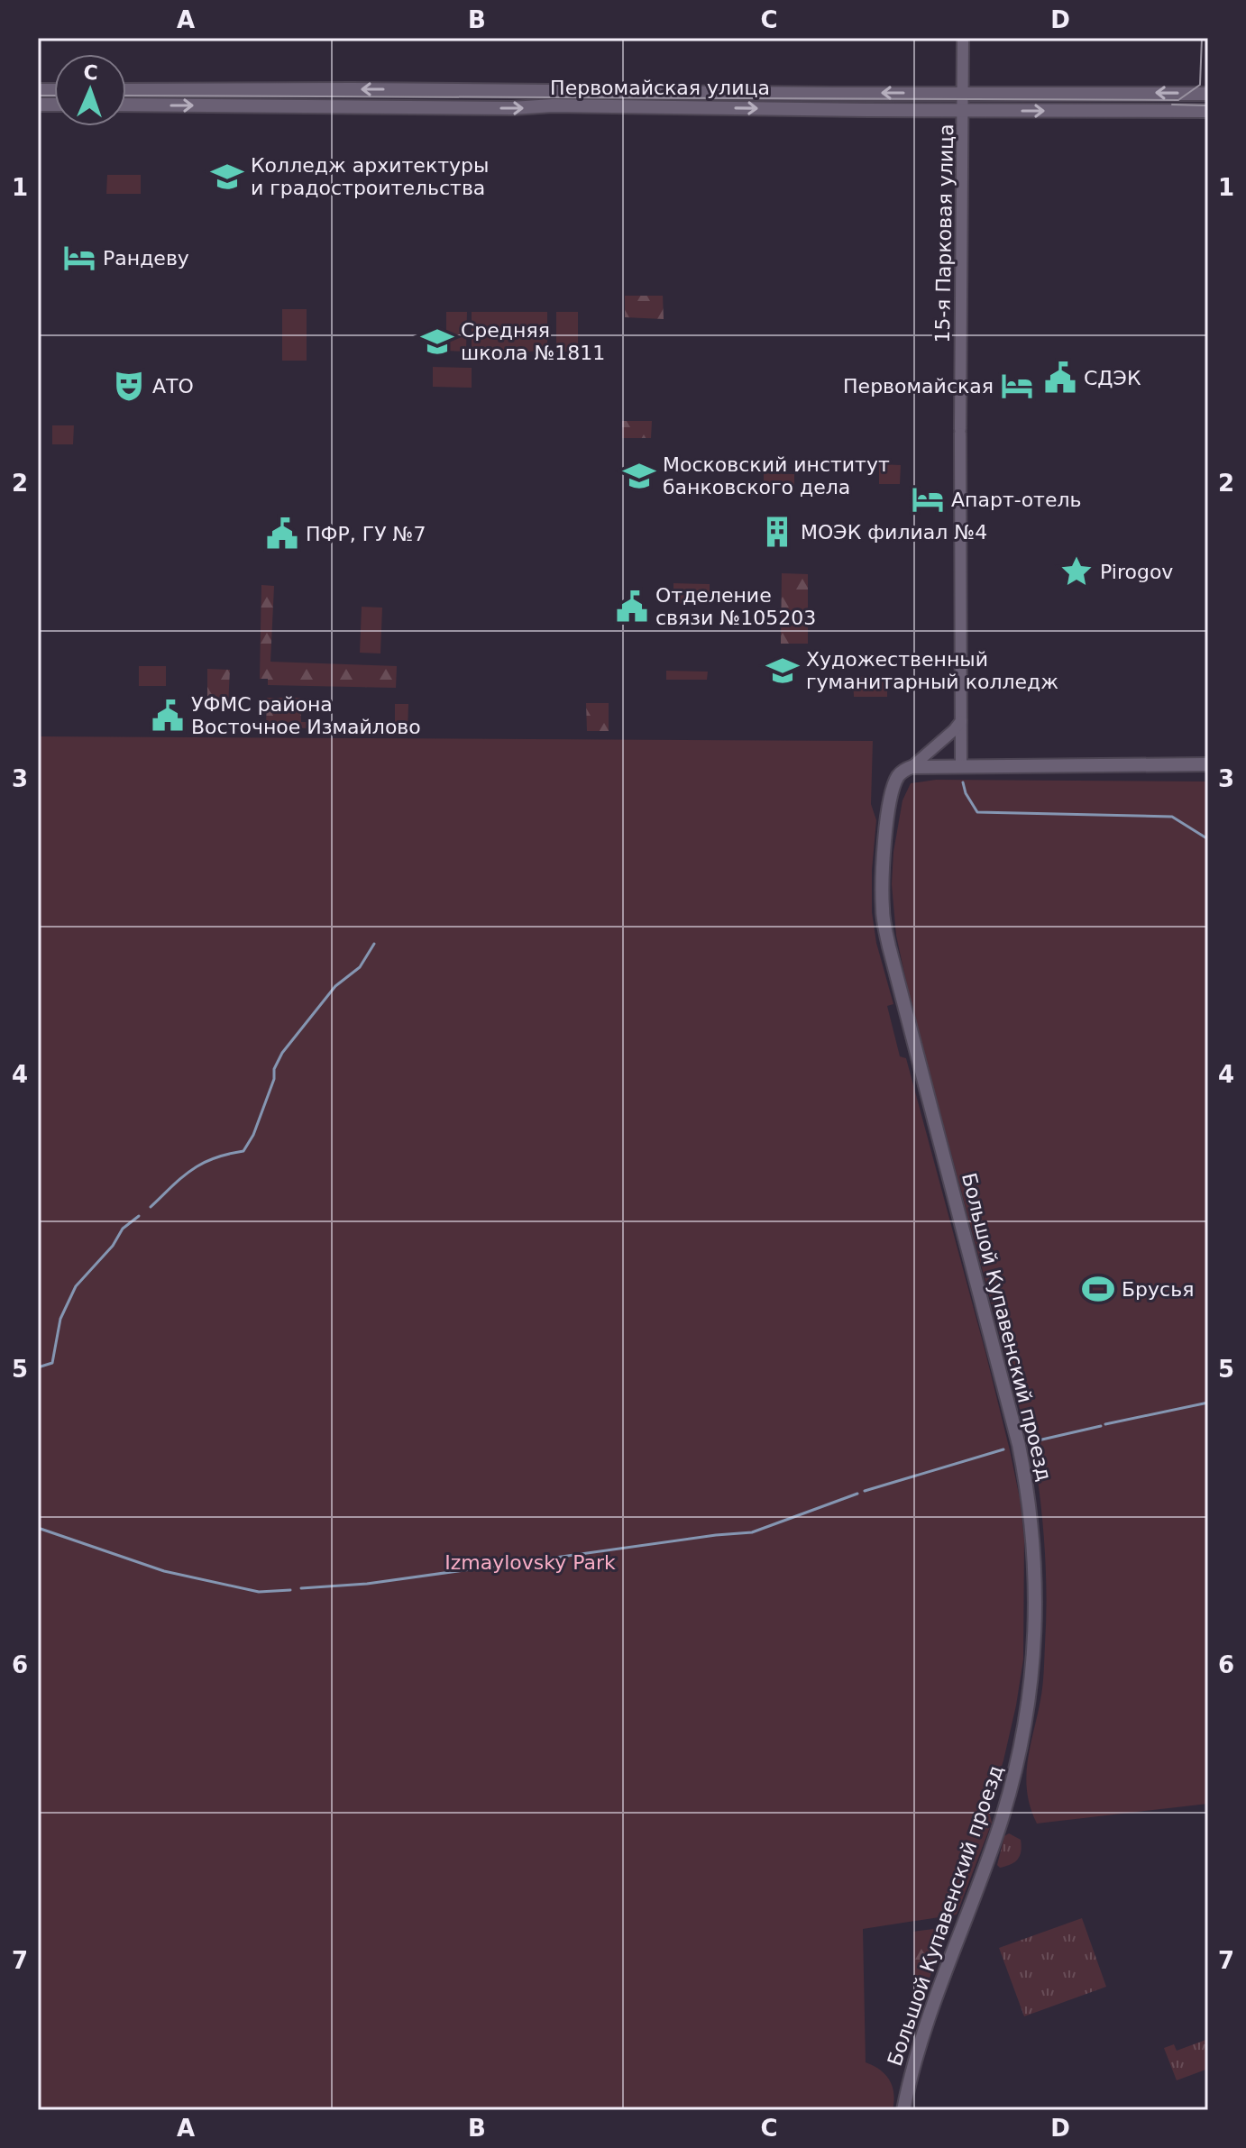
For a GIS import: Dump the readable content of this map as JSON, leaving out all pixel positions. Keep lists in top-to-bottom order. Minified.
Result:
{"streets":{"main road":["Первомайская улица","Большой Купавенский проезд"],"street":["15-я Парковая улица"]},"crossings":[["Первомайская улица","15-я Парковая улица"]],"parks":["Izmaylovsky Park"],"places":{"school or university":["Колледж архитектуры и градостроительства","Средняя школа №1811","Московский институт банковского дела","Художественный гуманитарный колледж"],"hotel":["Рандеву","Первомайская","Апарт-отель"],"public building":["СДЭК","ПФР, ГУ №7","Отделение связи №105203","УФМС района Восточное Измайлово"],"theatre":["АТО"],"building":["МОЭК филиал №4"],"place":["Pirogov"],"sports":["Брусья"]},"north":"top","grid":{"columns":["A","B","C","D"],"rows":["1","2","3","4","5","6","7"]}}
